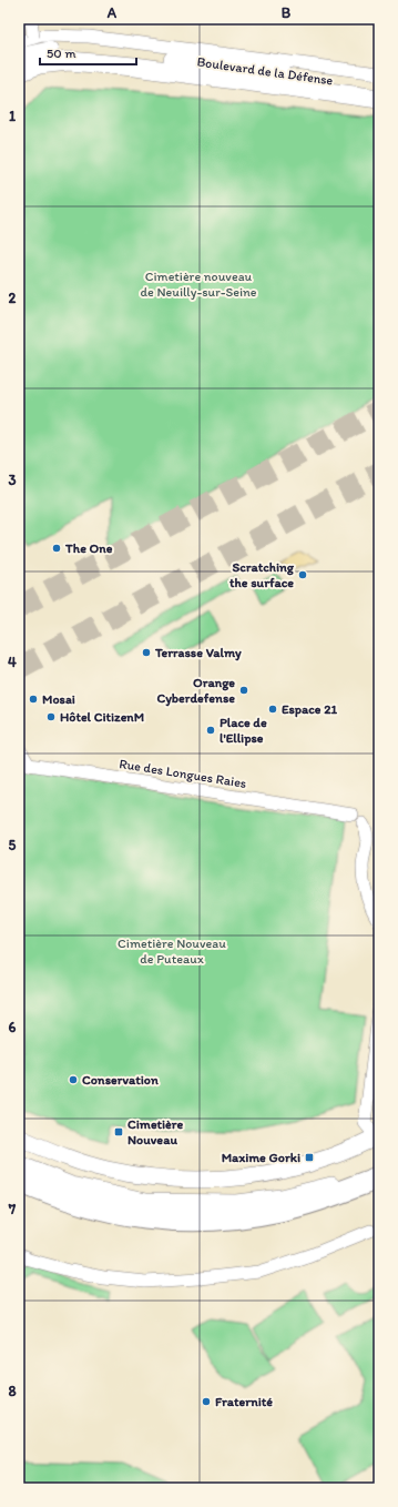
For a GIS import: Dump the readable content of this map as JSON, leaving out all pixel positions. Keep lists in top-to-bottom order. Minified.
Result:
{"streets":{"main road":["Boulevard de la Défense"],"street":["Rue des Longues Raies"]},"parks":["Cimetière nouveau de Neuilly-sur-Seine","Cimetière Nouveau de Puteaux"],"places":{"other":["The One","Scratching the surface","Terrasse Valmy","Orange Cyberdefense","Mosai","Espace 21","Hôtel CitizenM","Place de l'Ellipse","Conservation","Fraternité"],"transit":["Cimetière Nouveau","Maxime Gorki"]},"scale_bar":"50 m","grid":{"columns":["A","B"],"rows":["1","2","3","4","5","6","7","8"]}}
